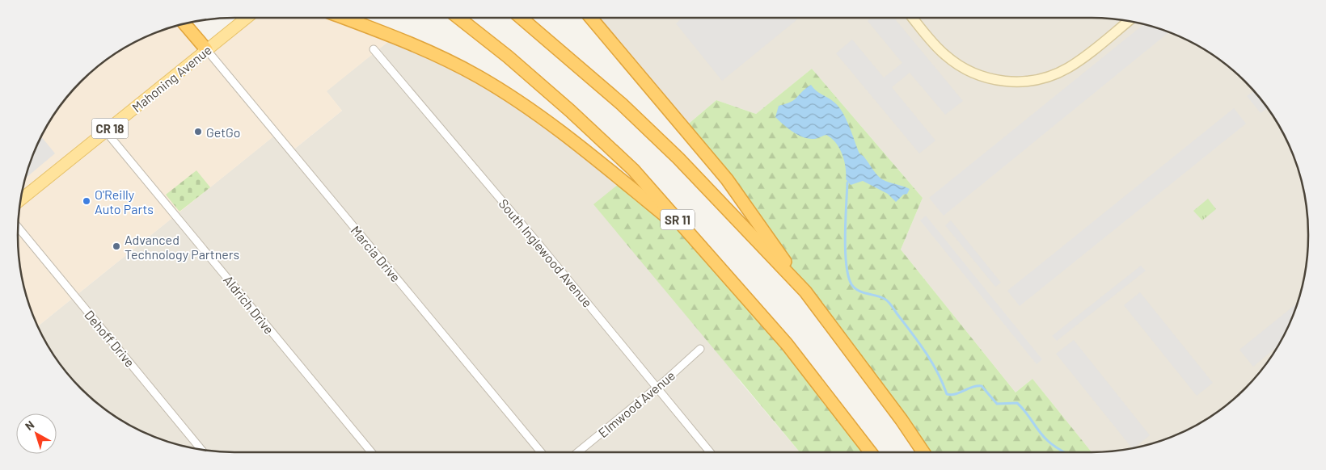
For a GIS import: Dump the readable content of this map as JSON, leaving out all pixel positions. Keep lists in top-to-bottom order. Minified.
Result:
{"streets":{"highway":["SR 11"],"main road":["Mahoning Avenue","CR 18"],"street":["South Inglewood Avenue","Marcia Drive","Aldrich Drive","Dehoff Drive","Elmwood Avenue"]},"crossings":[["Mahoning Avenue","Marcia Drive"],["Mahoning Avenue","Aldrich Drive"],["South Inglewood Avenue","Elmwood Avenue"]],"places":["GetGo","O'Reilly Auto Parts","Advanced Technology Partners"],"north":"top left"}
